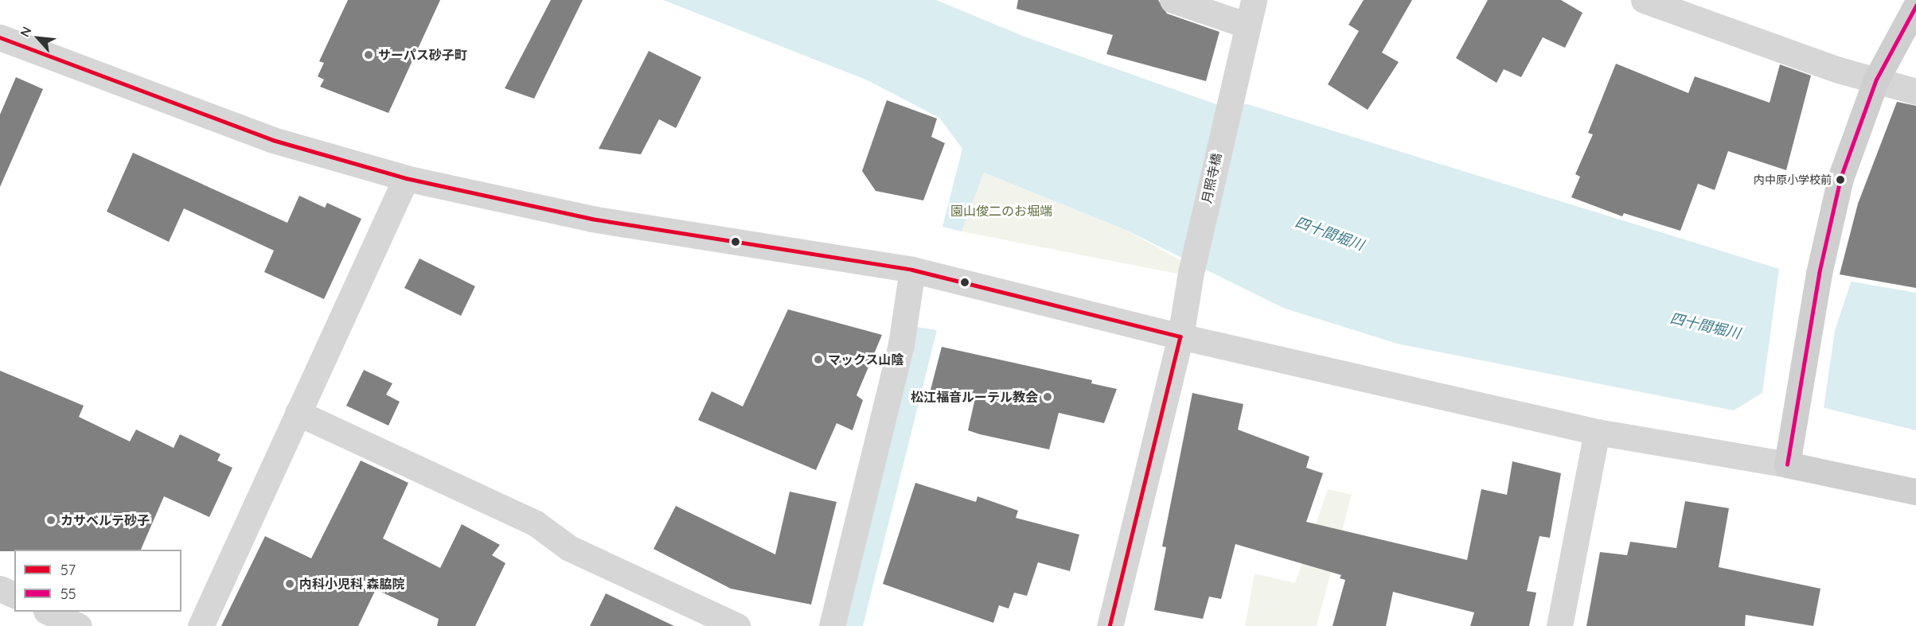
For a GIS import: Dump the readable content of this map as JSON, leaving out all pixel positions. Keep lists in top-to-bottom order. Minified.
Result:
{"streets":{"street":["月照寺橋"]},"water":["四十間堀川"],"parks":["園山俊二のお堀端"],"places":["サーパス砂子町","内中原小学校前","マックス山陰","松江福音ルーテル教会","カサベルテ砂子","内科小児科 森脇院"],"lines":["transit line 55","transit line 57"],"legend":["57","55"],"north":"top left"}
